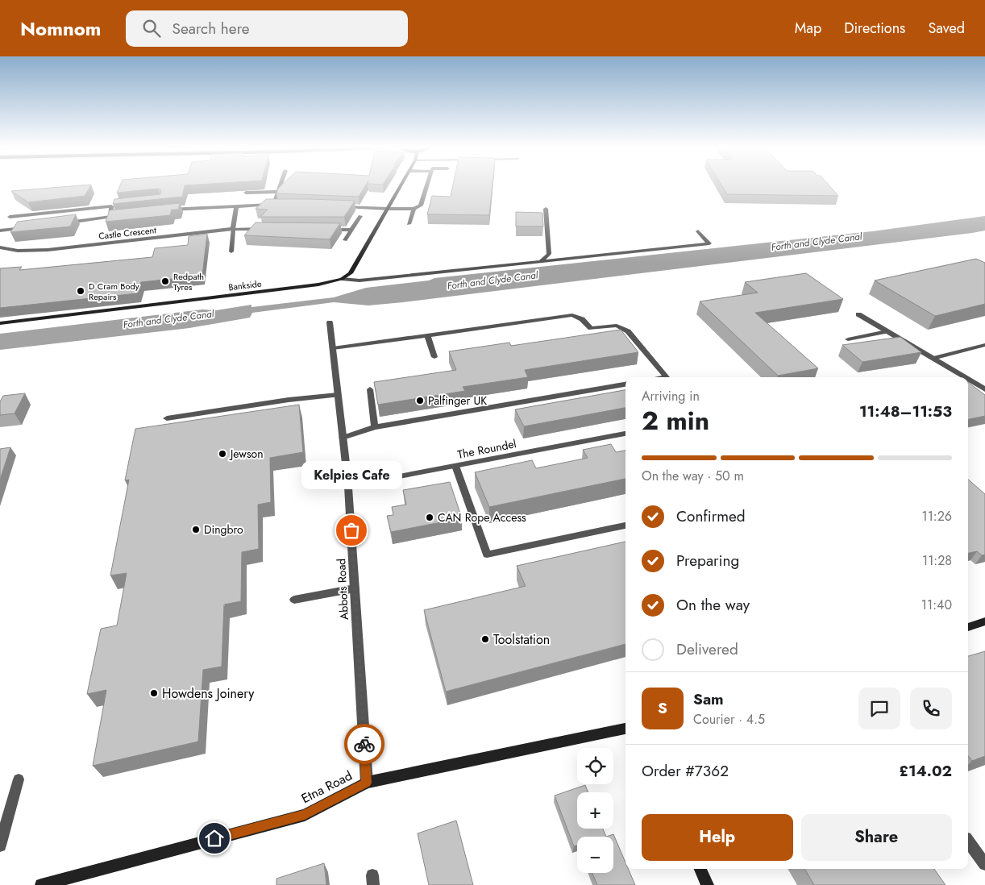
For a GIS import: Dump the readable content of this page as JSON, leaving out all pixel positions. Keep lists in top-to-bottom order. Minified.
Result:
{"streets":{"street":["Castle Crescent","Bankside","The Roundel","Abbots Road","Etna Road"]},"crossings":[["The Roundel","Abbots Road"],["Abbots Road","Etna Road"]],"water":["Forth and Clyde Canal"],"places":["Redpath Tyres","D Cram Body Repairs","Palfinger UK","Jewson","CAN Rope Access","Dingbro","Kelpies Cafe","Toolstation","Howdens Joinery"],"page":{"header":"Nomnom","search":"Search here","nav":["Map","Directions","Saved"],"heading":["2 min","Arriving in","11:48–11:53"],"panel":["Sam","Courier · 4.5","Order #7362","£14.02"],"bar":"On the way · 50 m","bubble":"Kelpies Cafe","list":[["Confirmed","11:26"],["Preparing","11:28"],["On the way","11:40"],"Delivered"],"round":"S","map_buttons":["+","−"],"buttons":["Help","Share"]}}
